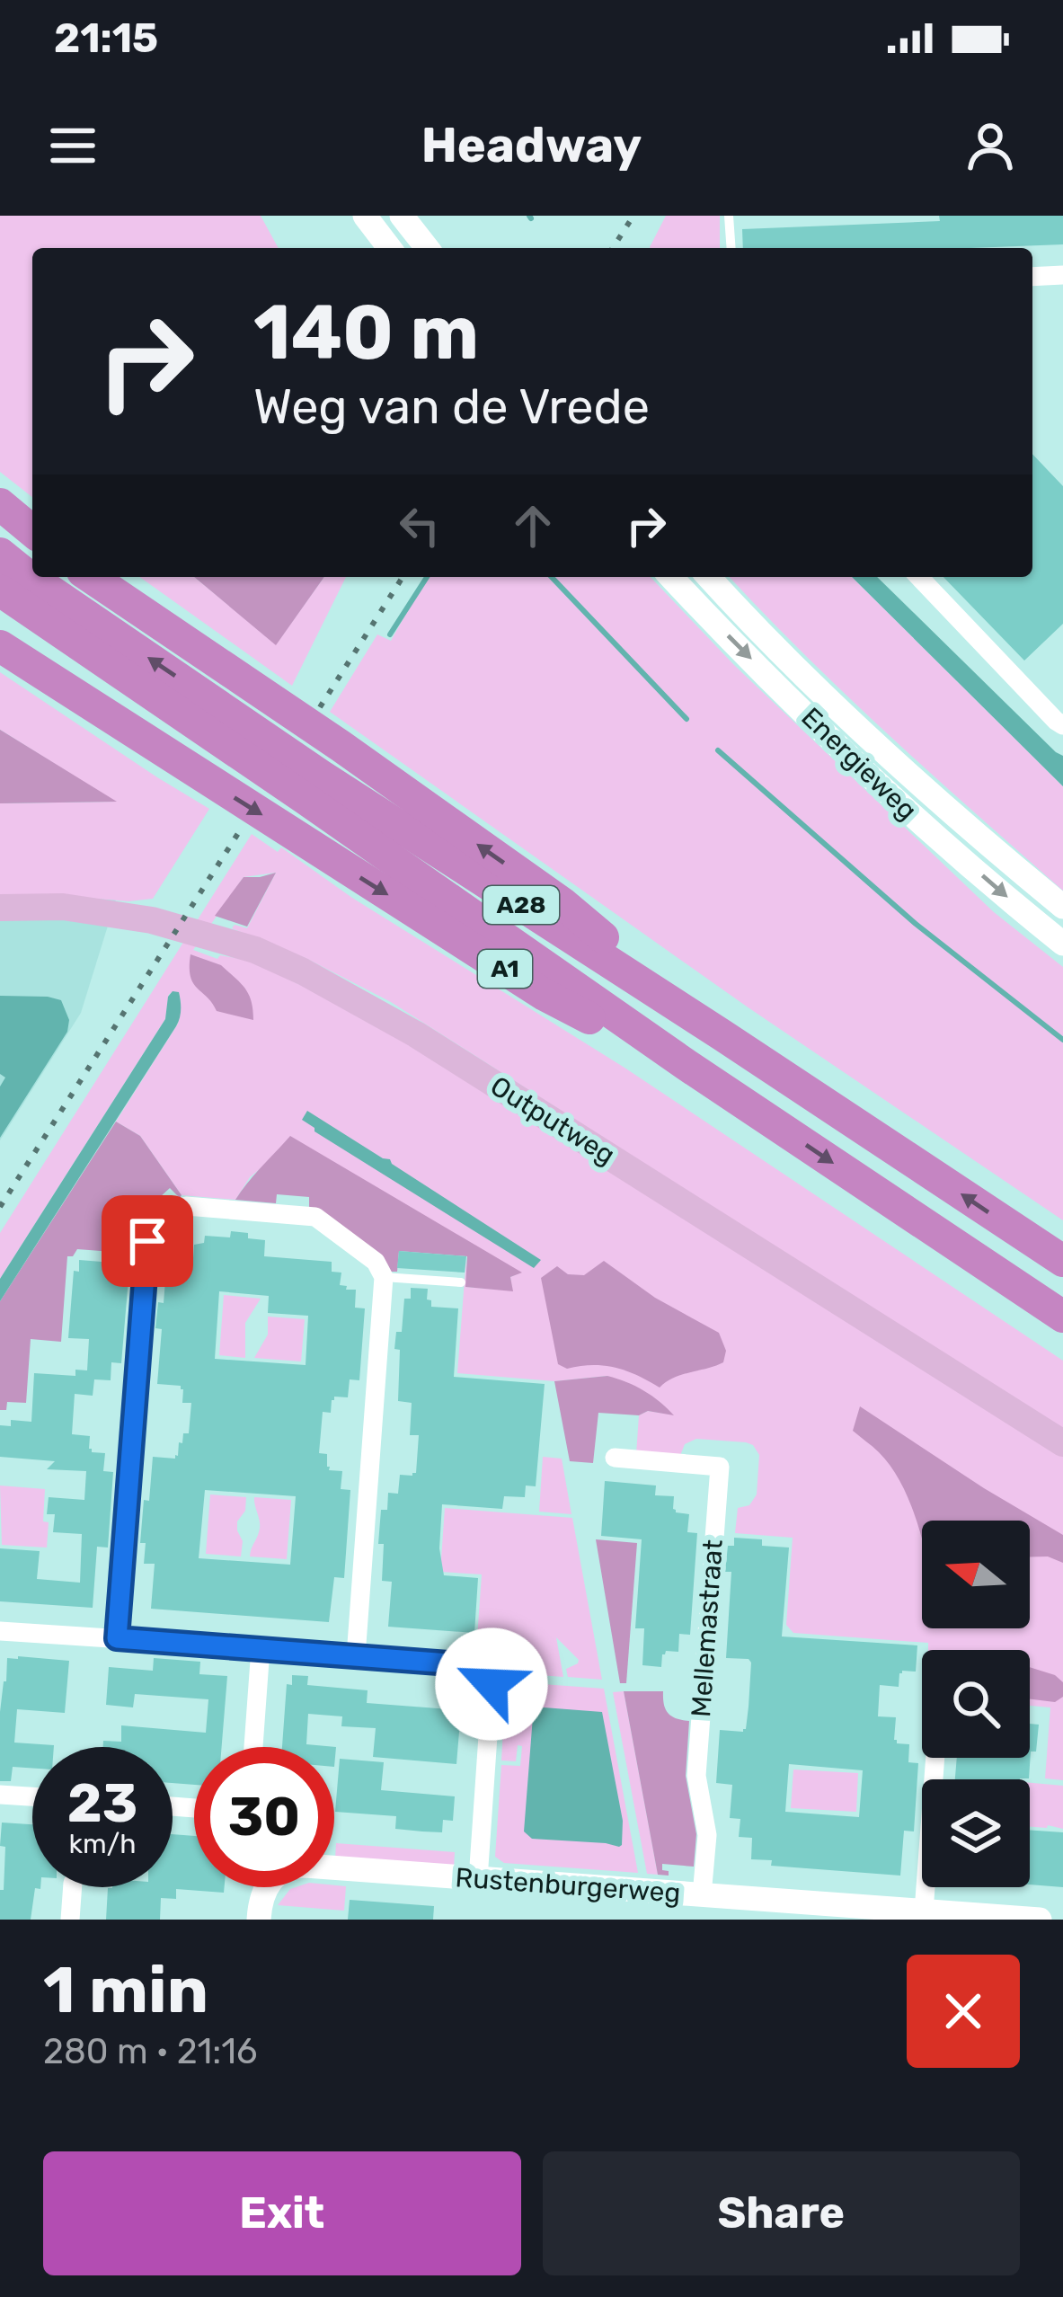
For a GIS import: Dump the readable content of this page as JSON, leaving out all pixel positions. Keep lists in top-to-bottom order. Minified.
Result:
{"streets":{"highway":["A28","A1"],"main road":["Energieweg","Outputweg","Rustenburgerweg"],"street":["Mellemastraat"]},"crossings":[["A28","A1"],["Mellemastraat","Rustenburgerweg"]],"north":"left","page":{"status":"21:15","header":"Headway","turn":["140 m","Weg van de Vrede"],"speed":"23 km/h","limit":"30","heading":["1 min","280 m · 21:16"],"buttons":["Exit","Share"]}}
